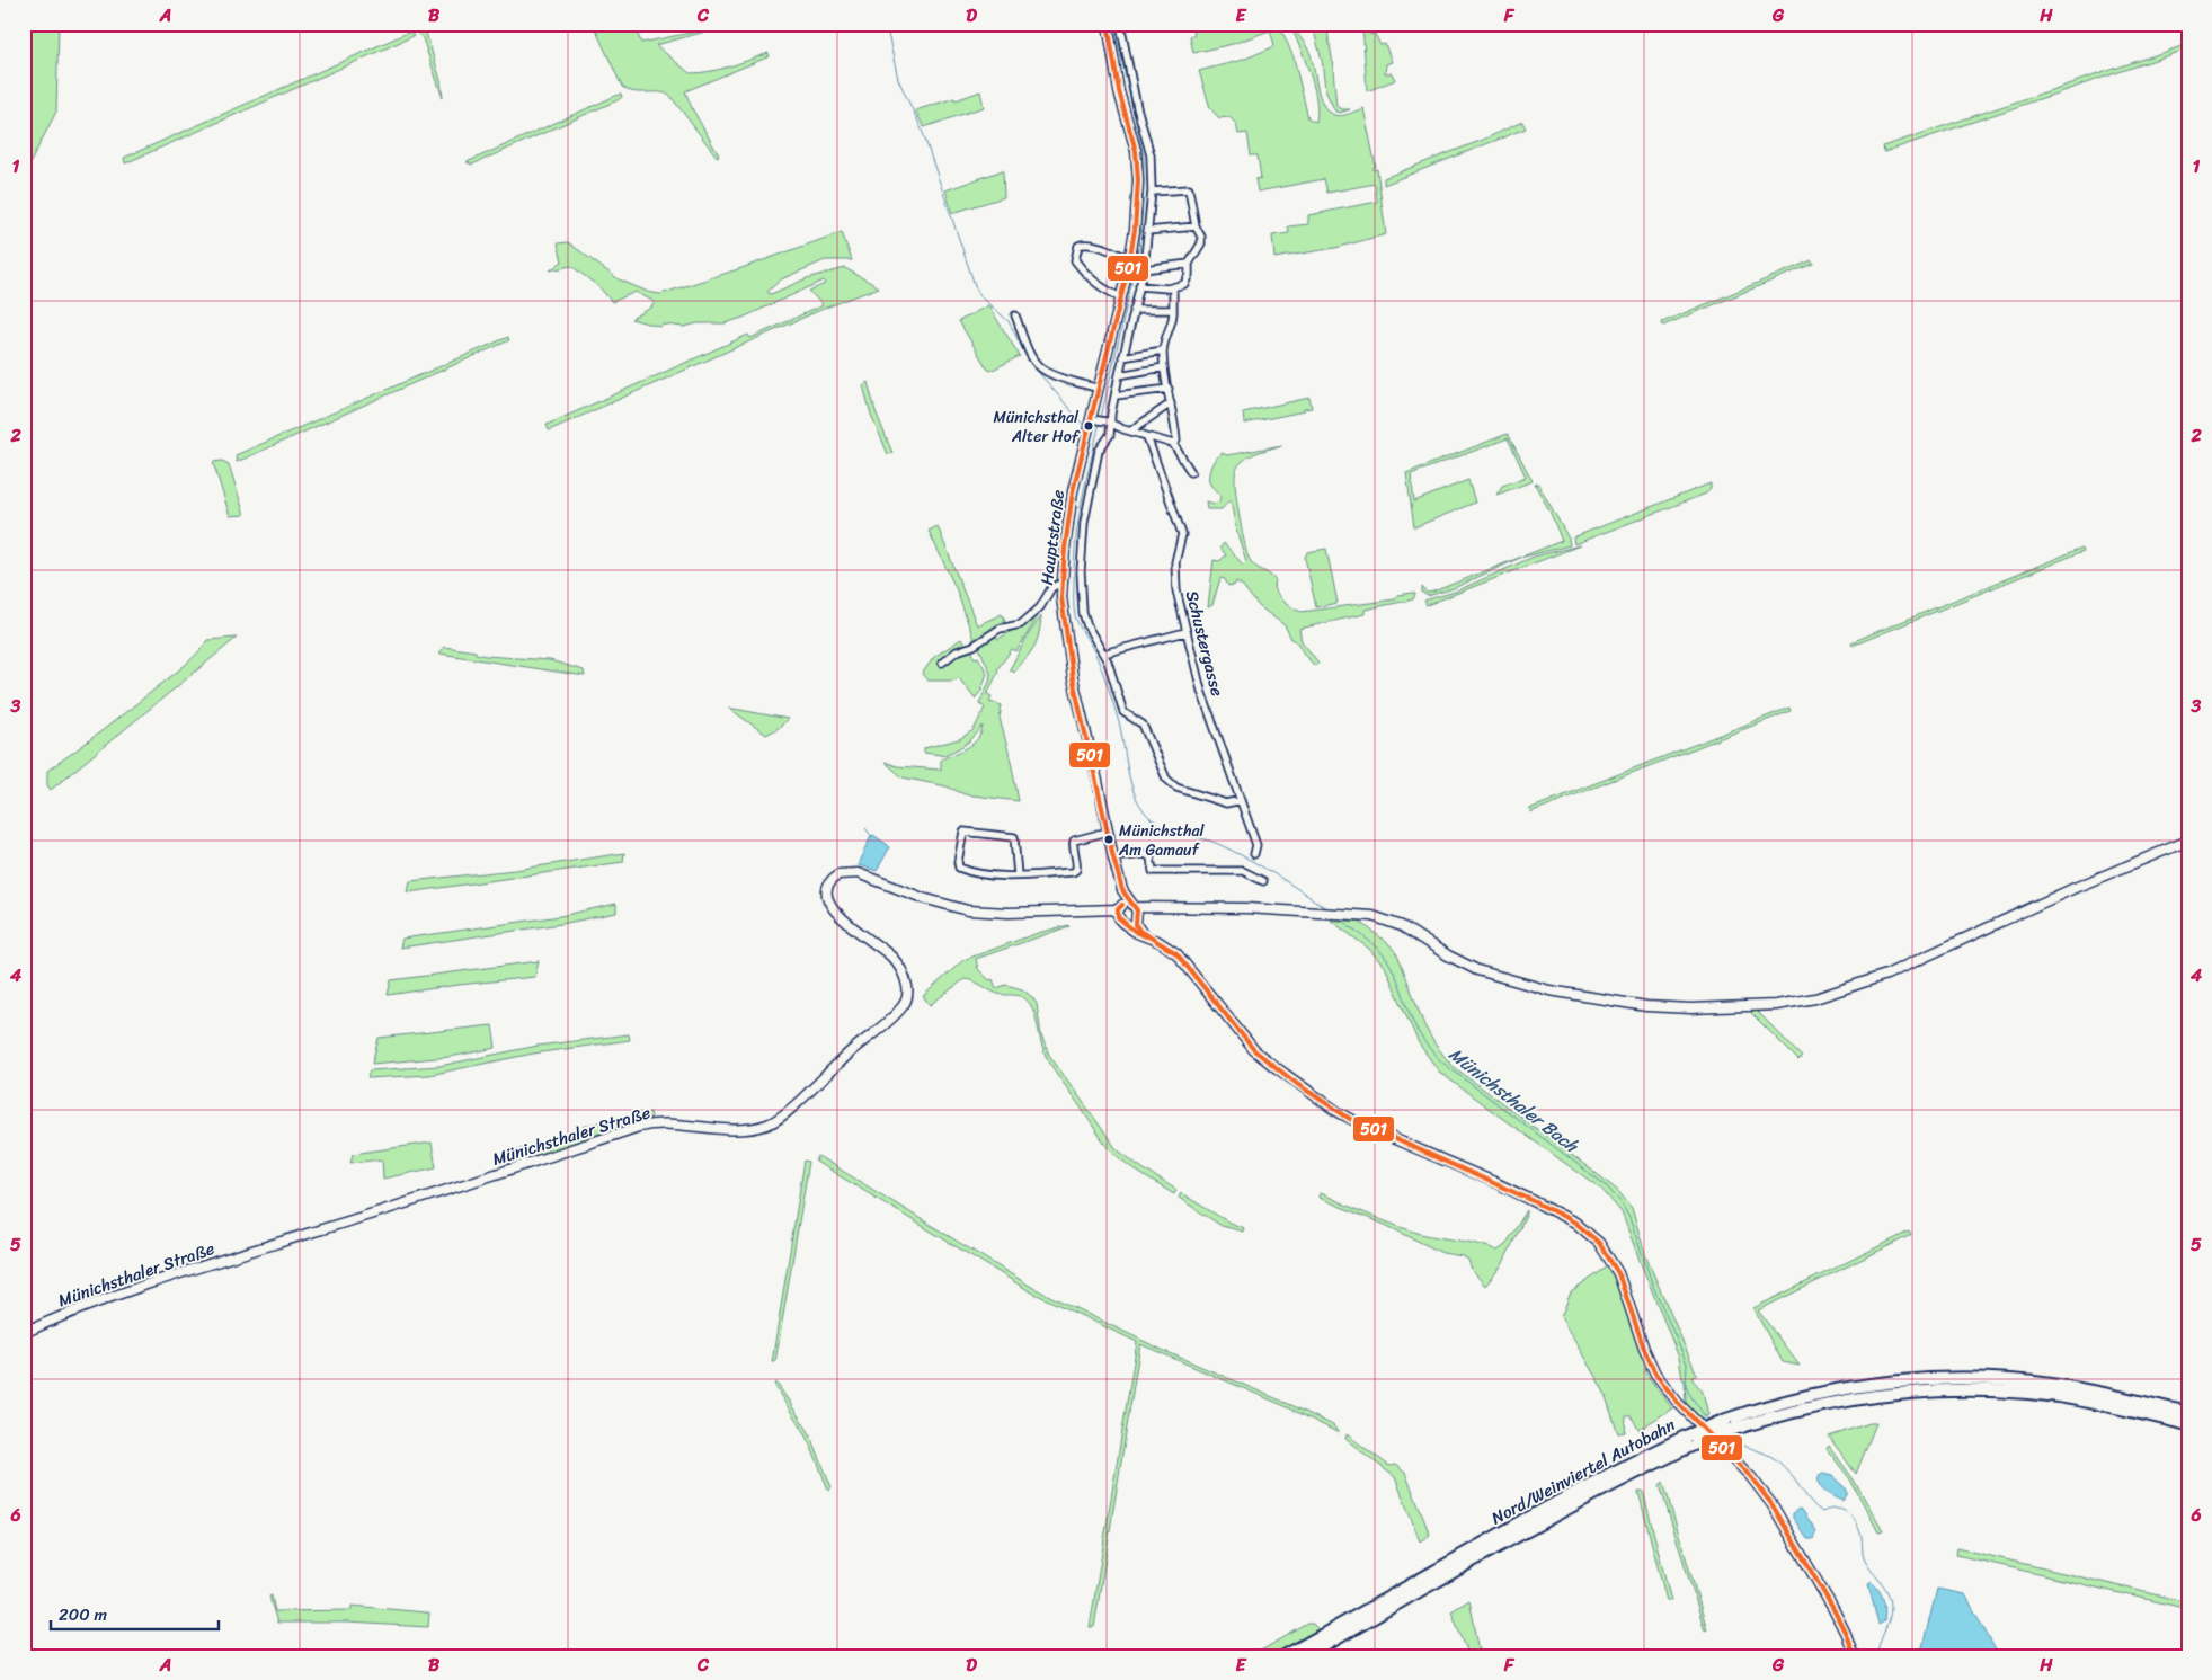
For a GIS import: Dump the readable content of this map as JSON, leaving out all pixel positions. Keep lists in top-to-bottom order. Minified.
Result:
{"streets":{"highway":["Nord/Weinviertel Autobahn"],"street":["Hauptstraße","Schustergasse","Münichsthaler Straße"]},"crossings":[["Hauptstraße","Schustergasse"],["Hauptstraße","Münichsthaler Straße"]],"water":["Münichsthaler Bach"],"places":["Münichsthal Alter Hof","Münichsthal Am Gamauf"],"lines":["transit line 501"],"scale_bar":"200 m","grid":{"columns":["A","B","C","D","E","F","G","H"],"rows":["1","2","3","4","5","6"]}}
